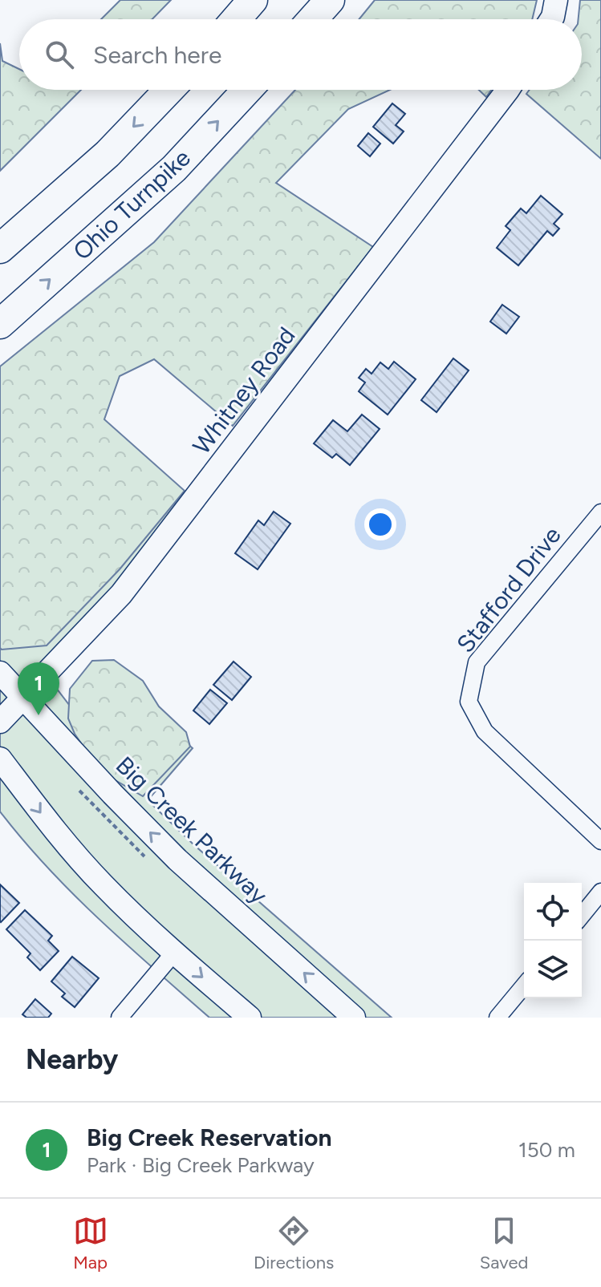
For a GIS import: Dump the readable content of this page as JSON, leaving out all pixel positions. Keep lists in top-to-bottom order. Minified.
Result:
{"streets":{"highway":["Ohio Turnpike"],"street":["Whitney Road","Stafford Drive","Big Creek Parkway"]},"crossings":[["Whitney Road","Big Creek Parkway"]],"page":{"search":"Search here","pins":"1","heading":"Nearby","list":[{"mark":"1","name":"Big Creek Reservation","note":"Park · Big Creek Parkway","value":"150 m"}],"nav":["Map","Directions","Saved"]}}
